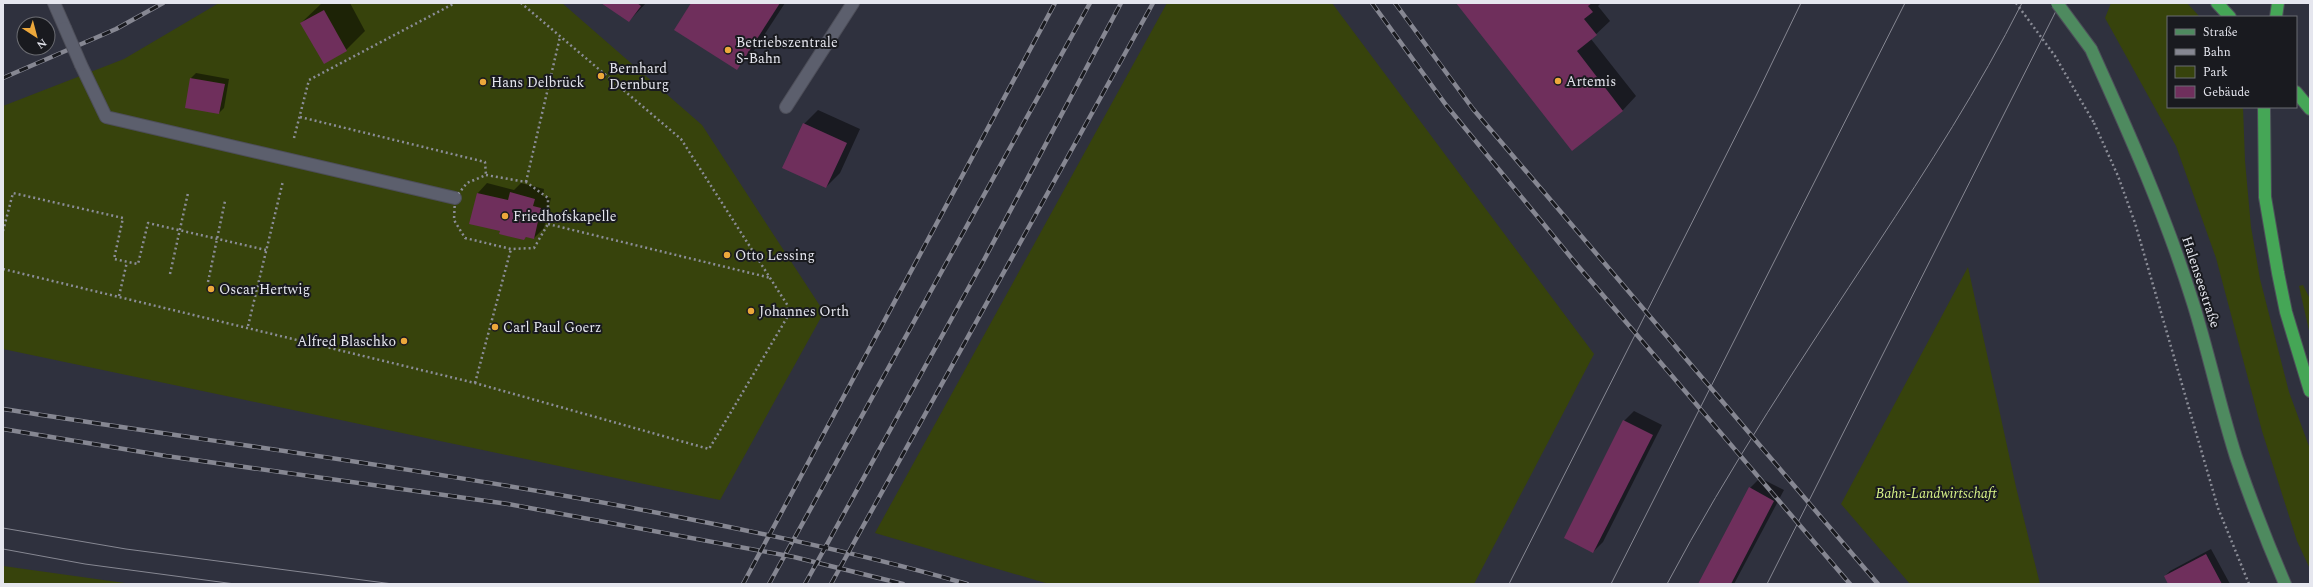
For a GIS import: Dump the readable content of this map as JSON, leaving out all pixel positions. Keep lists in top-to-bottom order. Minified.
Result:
{"streets":{"main road":["Halenseestraße"]},"parks":["Bahn-Landwirtschaft"],"places":["Betriebszentrale S-Bahn","Bernhard Dernburg","Artemis","Hans Delbrück","Friedhofskapelle","Otto Lessing","Oscar Hertwig","Johannes Orth","Carl Paul Goerz","Alfred Blaschko"],"legend":["Straße","Bahn","Park","Gebäude"],"north":"bottom right"}
